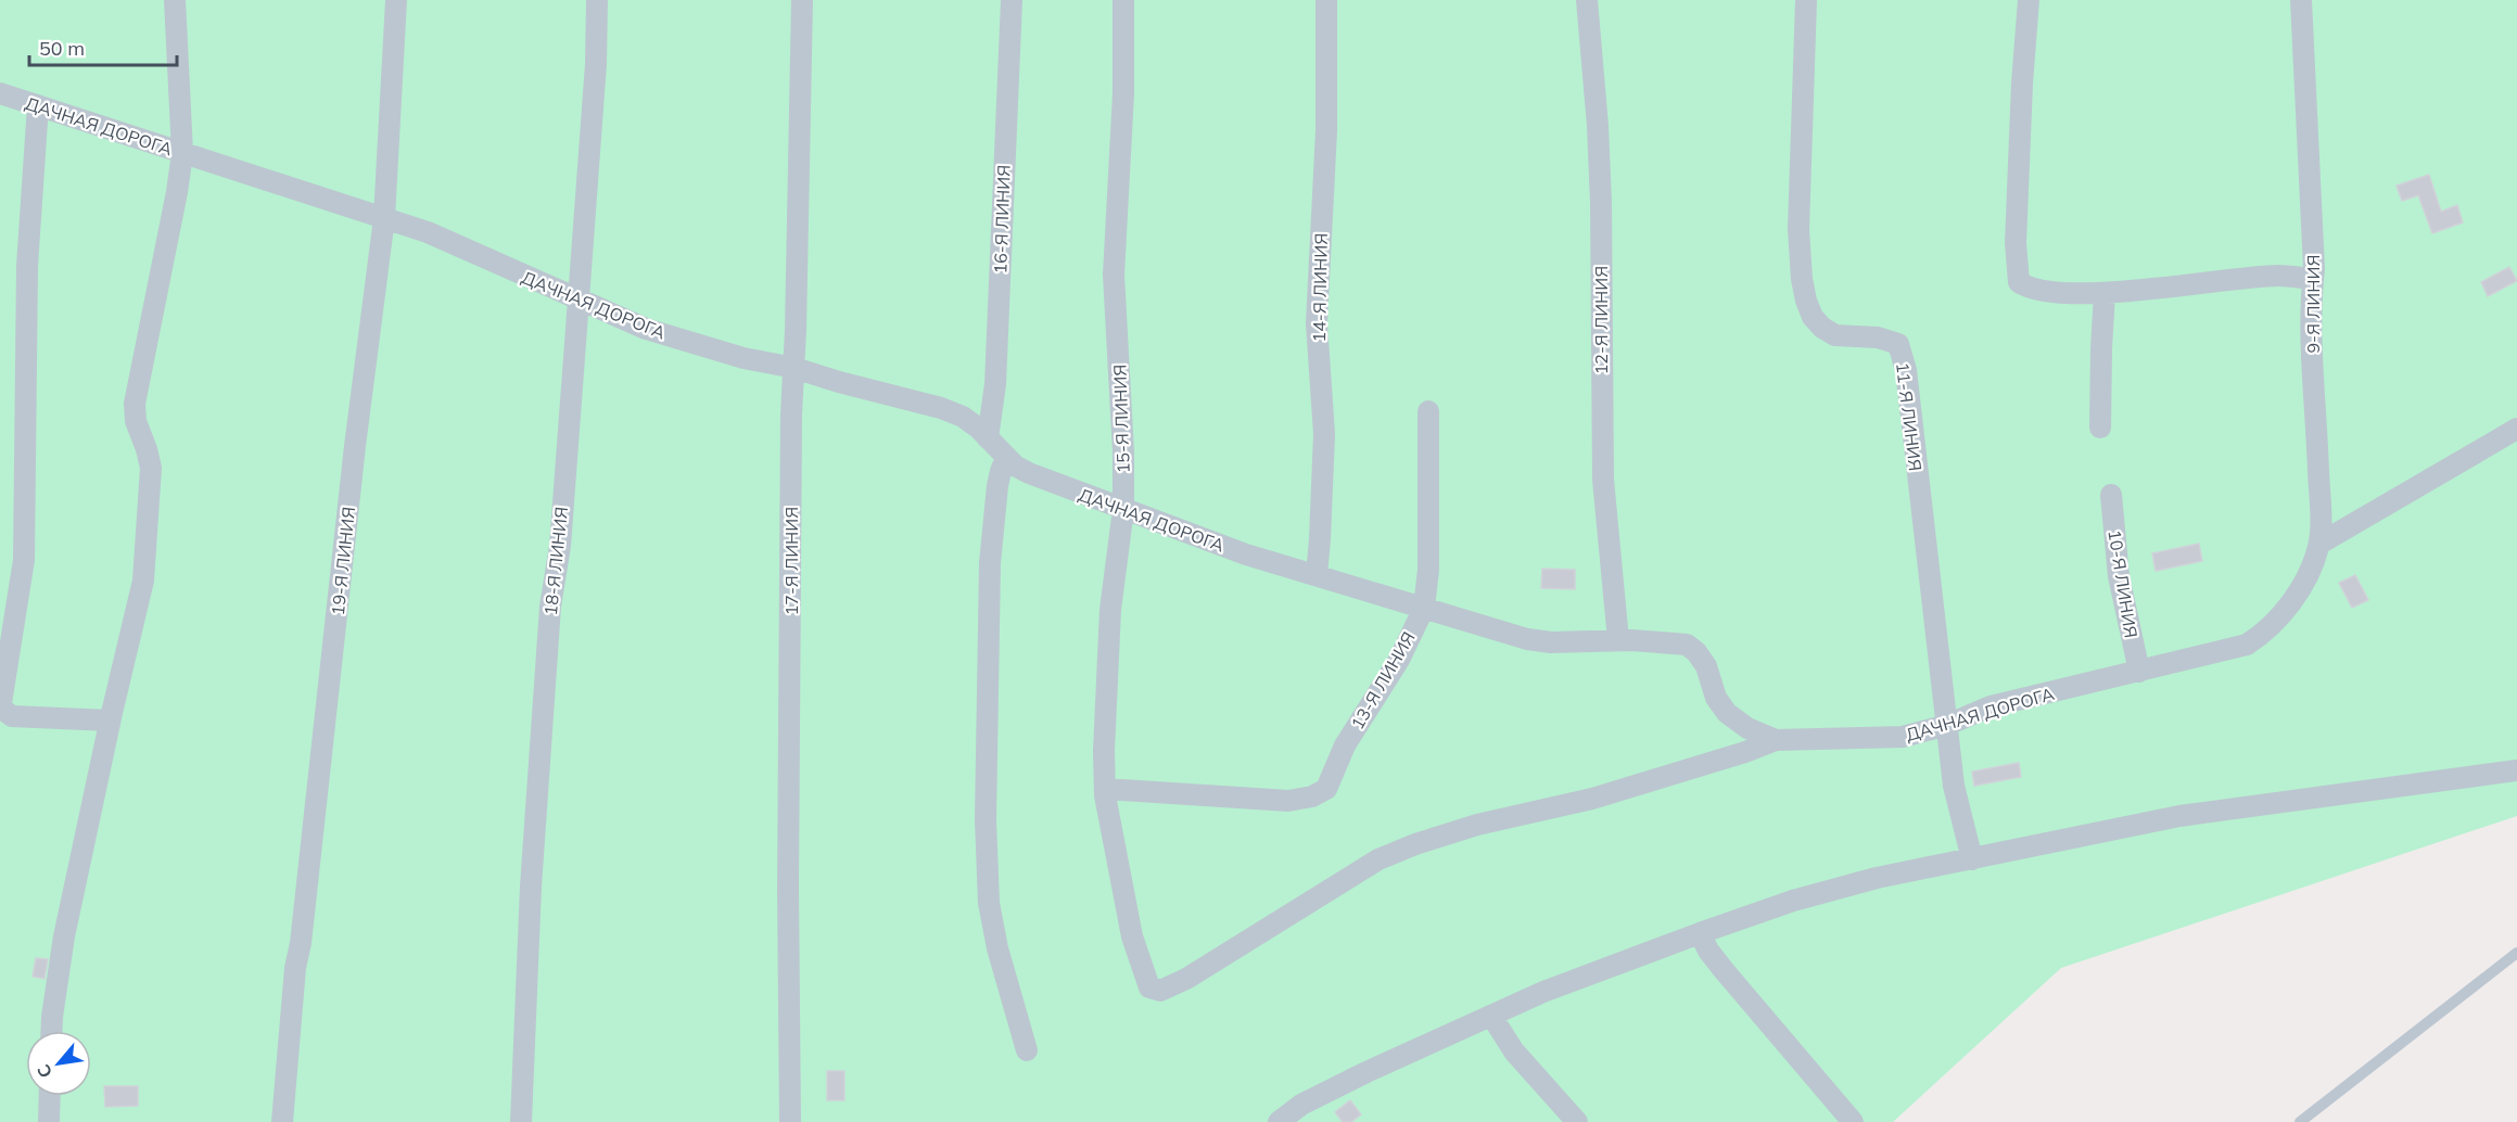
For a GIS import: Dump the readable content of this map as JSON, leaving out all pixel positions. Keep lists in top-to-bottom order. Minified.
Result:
{"streets":{"street":["ДАЧНАЯ ДОРОГА","16-Я ЛИНИЯ","14-Я ЛИНИЯ","9-Я ЛИНИЯ","12-Я ЛИНИЯ","11-Я ЛИНИЯ","15-Я ЛИНИЯ","19-Я ЛИНИЯ","18-Я ЛИНИЯ","17-Я ЛИНИЯ","10-Я ЛИНИЯ","13-Я ЛИНИЯ"]},"crossings":[["ДАЧНАЯ ДОРОГА","16-Я ЛИНИЯ"],["ДАЧНАЯ ДОРОГА","14-Я ЛИНИЯ"],["ДАЧНАЯ ДОРОГА","9-Я ЛИНИЯ"],["ДАЧНАЯ ДОРОГА","12-Я ЛИНИЯ"],["ДАЧНАЯ ДОРОГА","11-Я ЛИНИЯ"],["ДАЧНАЯ ДОРОГА","15-Я ЛИНИЯ"],["ДАЧНАЯ ДОРОГА","19-Я ЛИНИЯ"],["ДАЧНАЯ ДОРОГА","18-Я ЛИНИЯ"],["ДАЧНАЯ ДОРОГА","17-Я ЛИНИЯ"],["ДАЧНАЯ ДОРОГА","10-Я ЛИНИЯ"],["ДАЧНАЯ ДОРОГА","13-Я ЛИНИЯ"],["15-Я ЛИНИЯ","13-Я ЛИНИЯ"]],"scale_bar":"50 m","north":"bottom left"}
